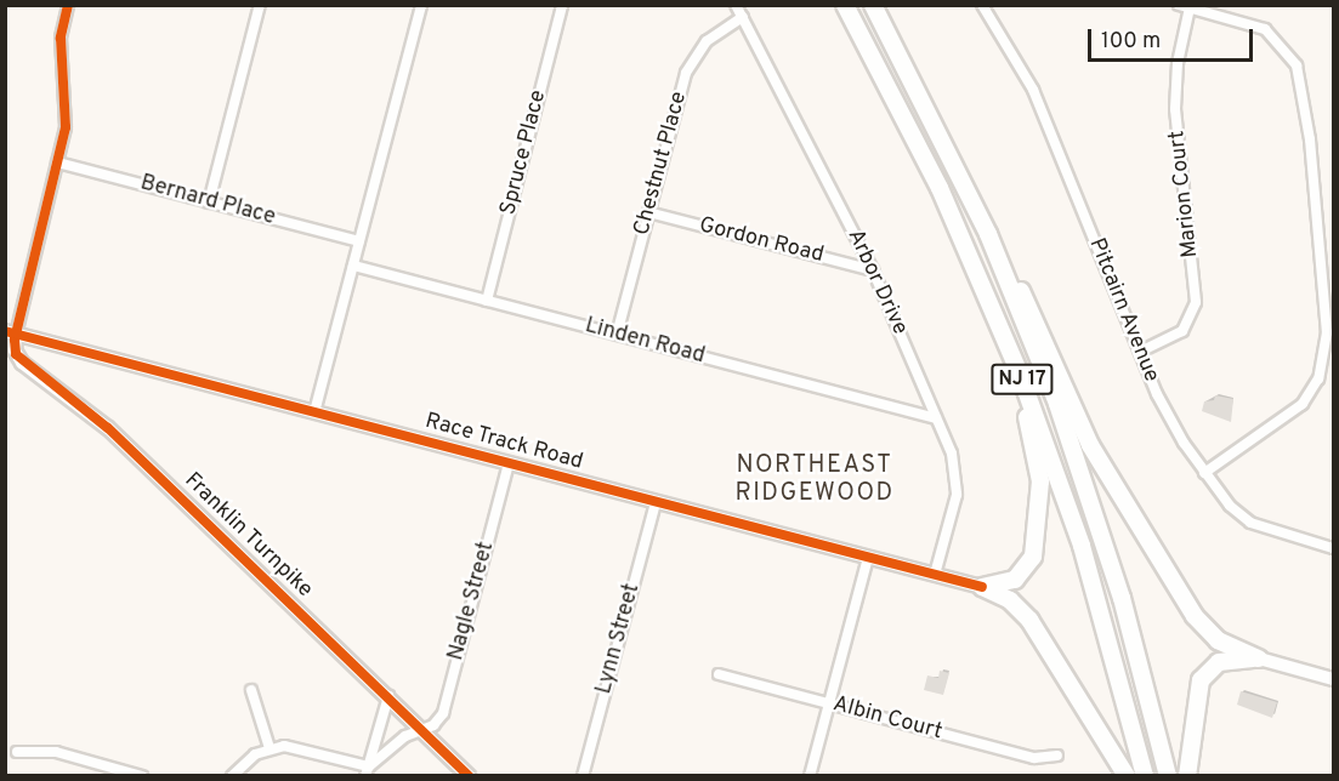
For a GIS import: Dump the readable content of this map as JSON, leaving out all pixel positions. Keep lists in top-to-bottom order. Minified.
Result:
{"streets":{"highway":["NJ 17"],"street":["Spruce Place","Chestnut Place","Marion Court","Bernard Place","Gordon Road","Arbor Drive","Pitcairn Avenue","Linden Road","Race Track Road","Franklin Turnpike","Nagle Street","Lynn Street","Albin Court"]},"crossings":[["Spruce Place","Linden Road"],["Chestnut Place","Gordon Road"],["Chestnut Place","Arbor Drive"],["Chestnut Place","Linden Road"],["Marion Court","Pitcairn Avenue"],["Gordon Road","Arbor Drive"],["Arbor Drive","Linden Road"],["Arbor Drive","Race Track Road"],["Race Track Road","Franklin Turnpike"],["Race Track Road","Nagle Street"],["Race Track Road","Lynn Street"],["Franklin Turnpike","Nagle Street"]],"districts":["NORTHEAST RIDGEWOOD"],"scale_bar":"100 m"}
